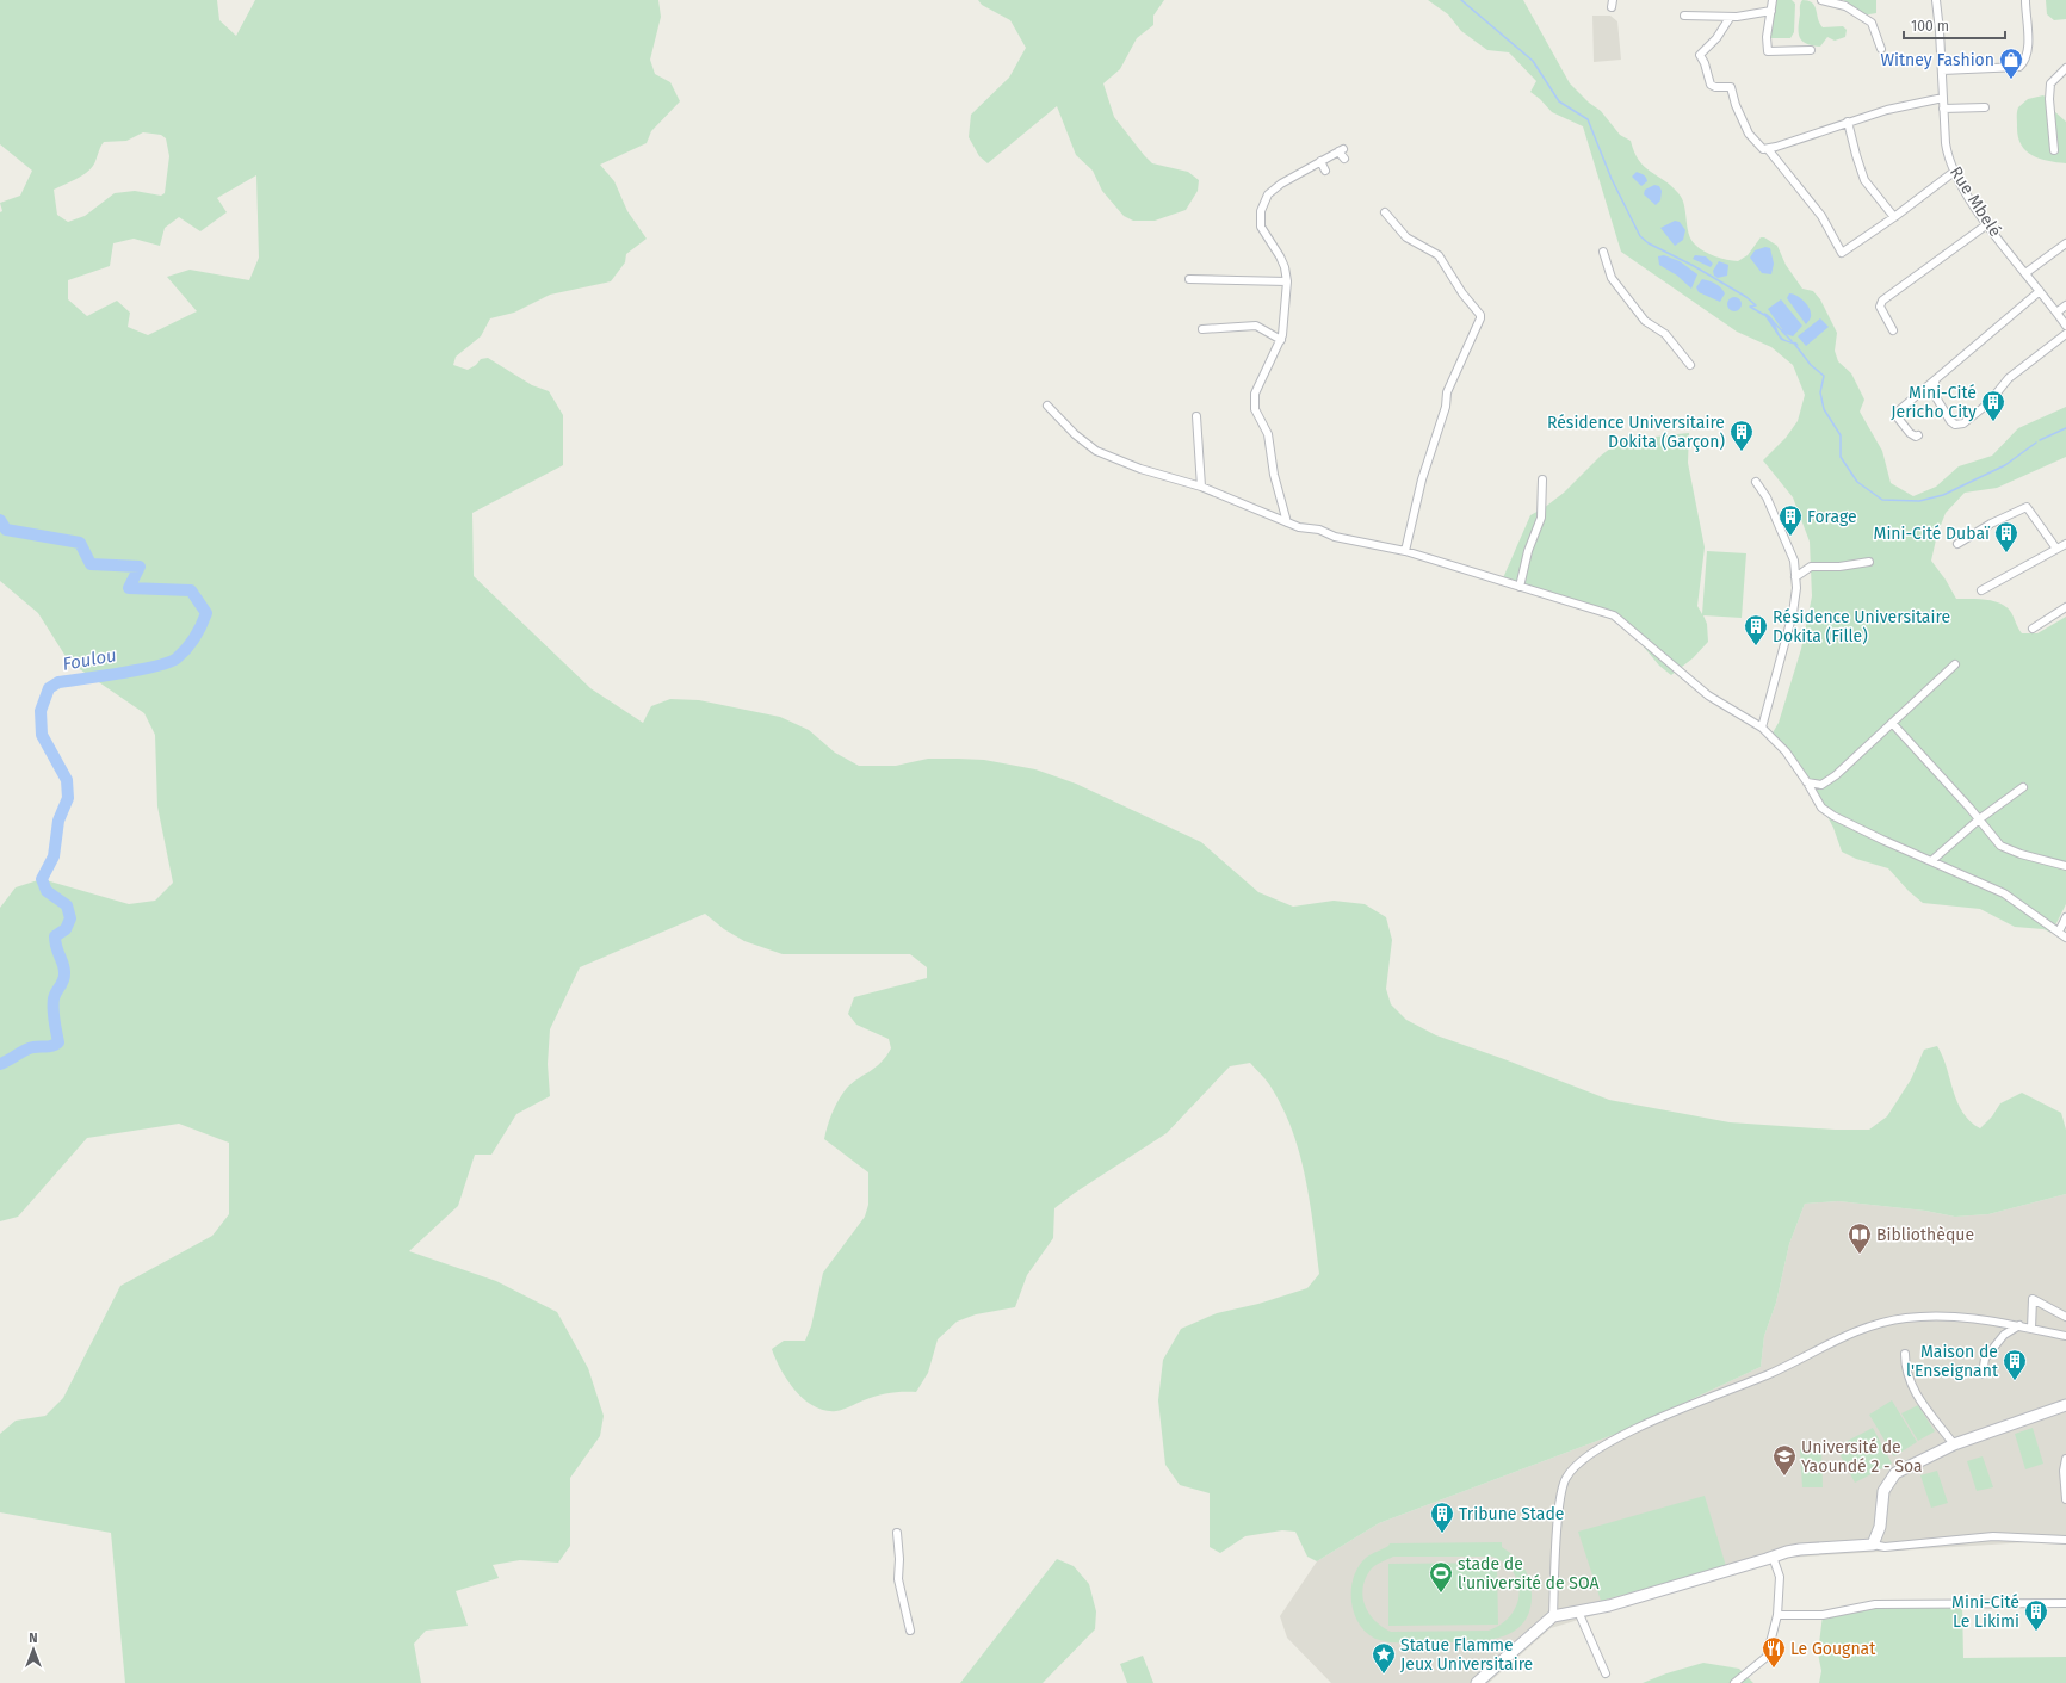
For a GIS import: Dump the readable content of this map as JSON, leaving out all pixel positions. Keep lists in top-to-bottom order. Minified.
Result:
{"streets":{"street":["Rue Mbelé"]},"water":["Foulou"],"places":{"shop":["Witney Fashion"],"building":["Mini-Cité Jericho City","Résidence Universitaire Dokita (Garçon)","Forage","Mini-Cité Dubaï","Résidence Universitaire Dokita (Fille)","Maison de l'Enseignant","Tribune Stade","Mini-Cité Le Likimi"],"library":["Bibliothèque"],"school or university":["Université de Yaoundé 2 - Soa"],"sports":["stade de l'université de SOA"],"restaurant":["Le Gougnat"],"place":["Statue Flamme Jeux Universitaire"]},"scale_bar":"100 m","north":"top"}
